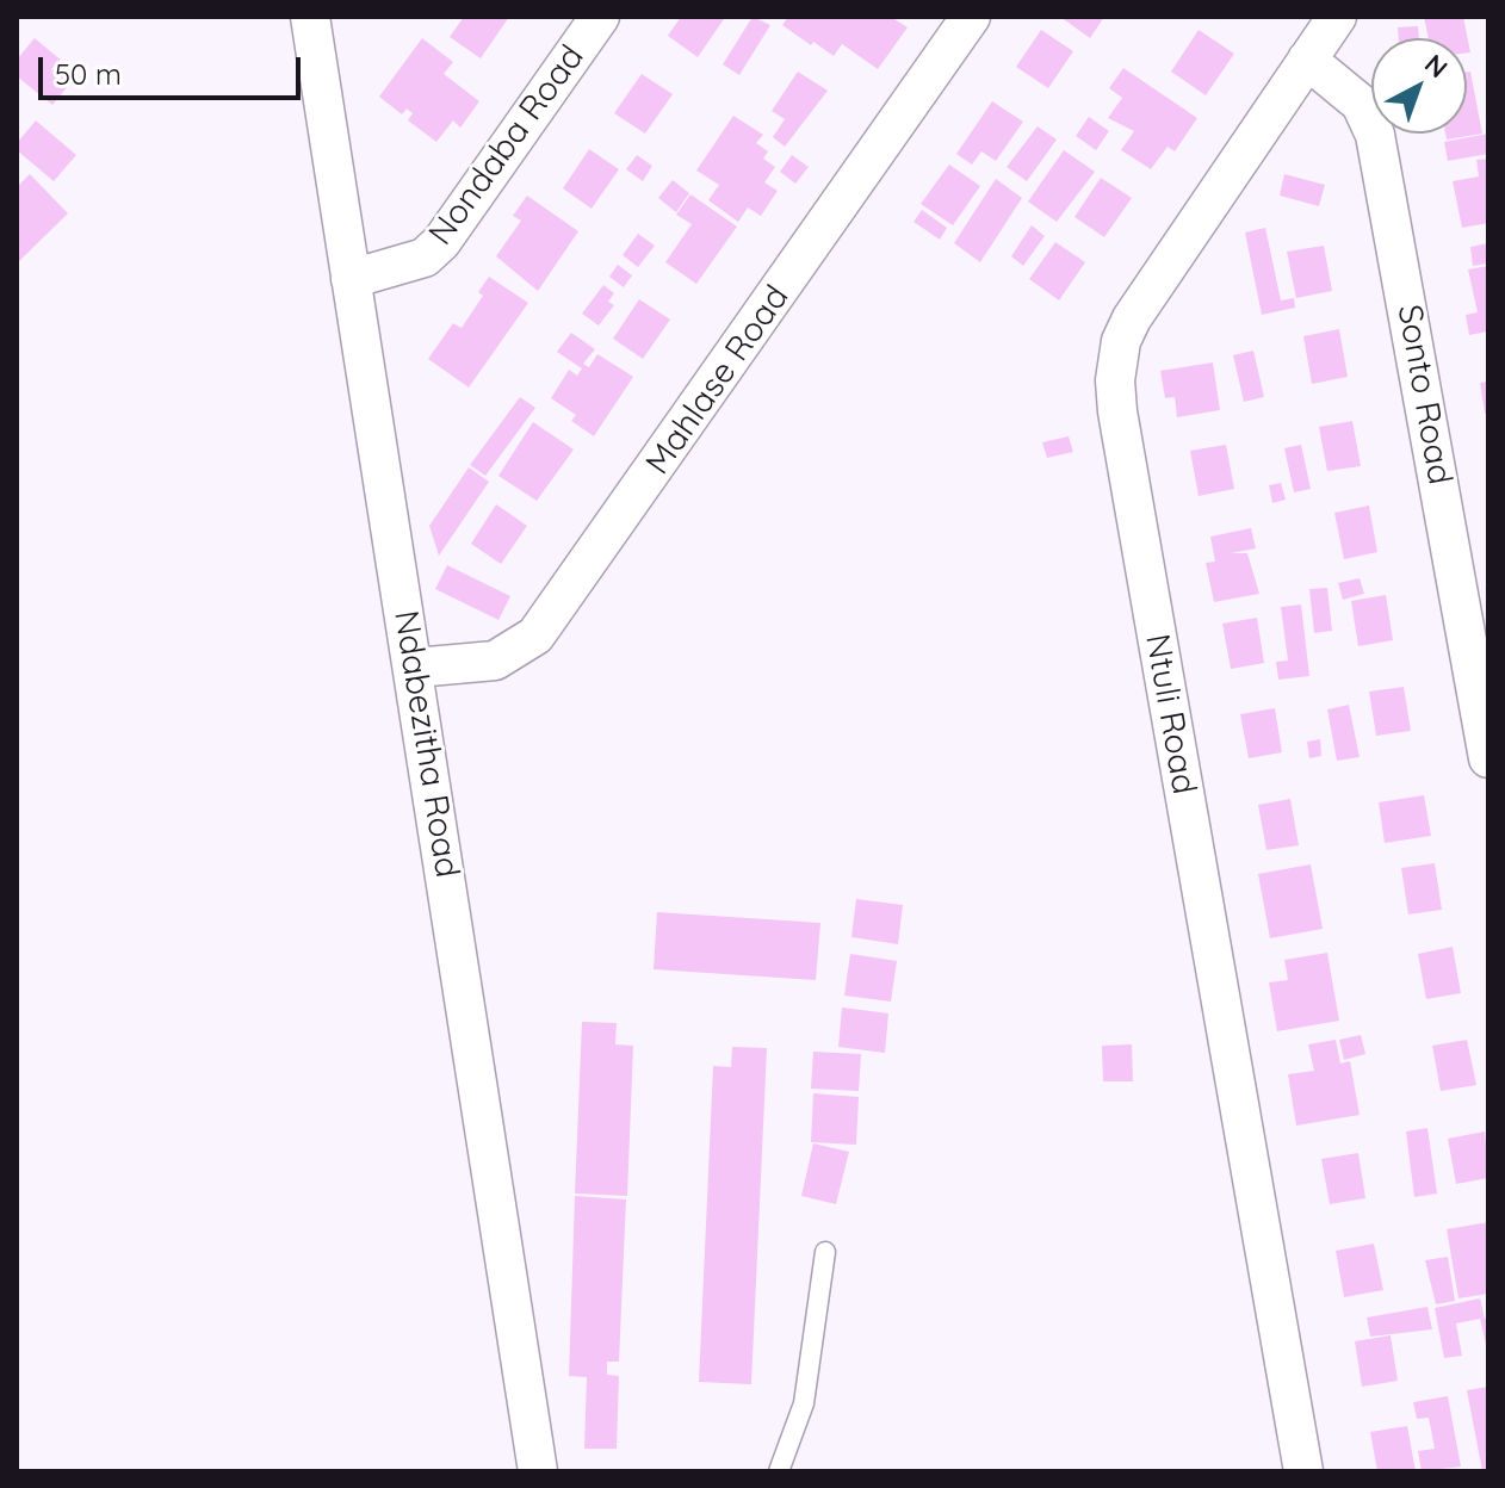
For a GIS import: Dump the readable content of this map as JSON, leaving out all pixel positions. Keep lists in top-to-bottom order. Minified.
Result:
{"streets":{"street":["Nondaba Road","Mahlase Road","Sonto Road","Ntuli Road","Ndabezitha Road"]},"crossings":[["Nondaba Road","Ndabezitha Road"],["Mahlase Road","Ndabezitha Road"],["Sonto Road","Ntuli Road"]],"scale_bar":"50 m","north":"top right"}
